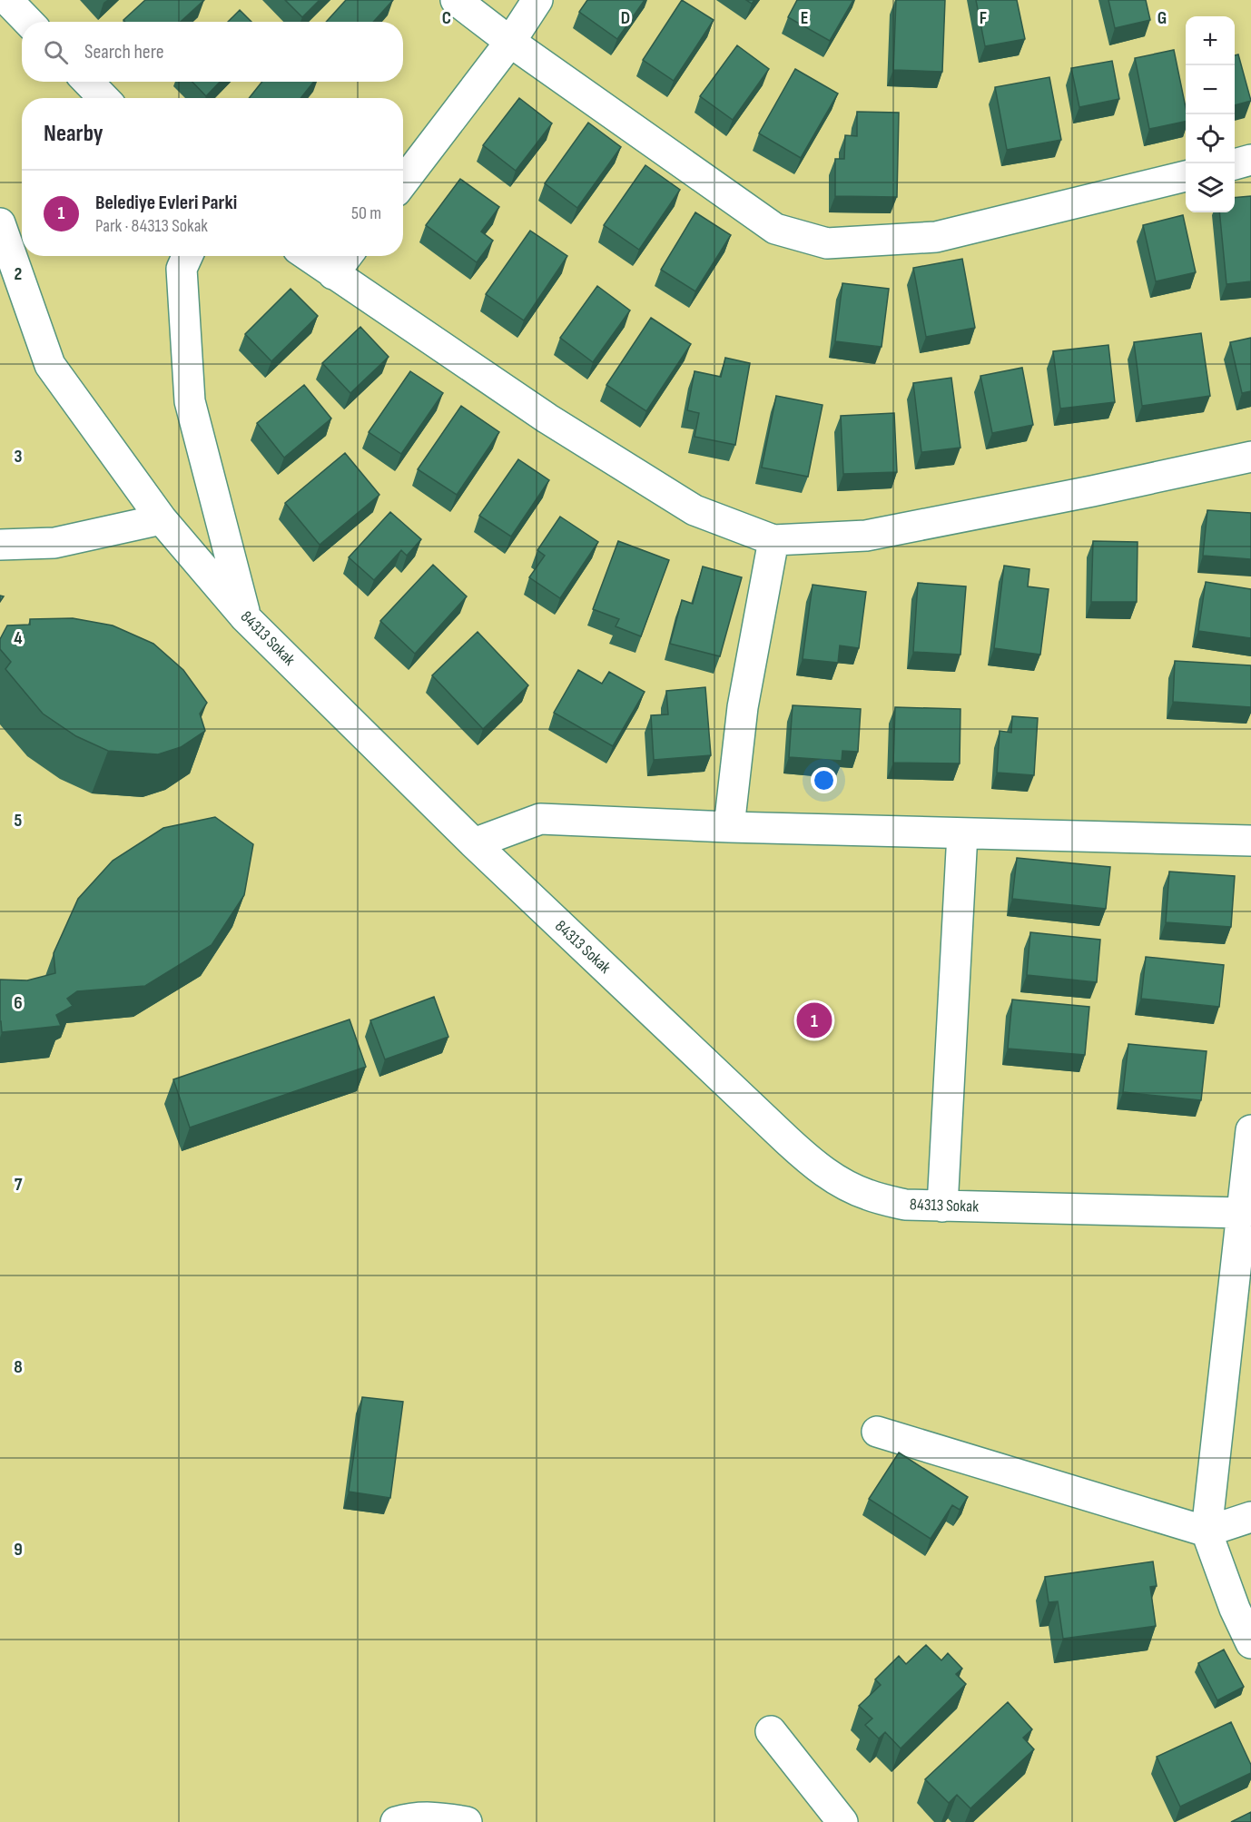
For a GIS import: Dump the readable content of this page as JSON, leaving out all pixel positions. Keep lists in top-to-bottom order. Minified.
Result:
{"streets":{"street":["84313 Sokak"]},"page":{"map_buttons":["+","−"],"search":"Search here","heading":"Nearby","list":[{"mark":"1","name":"Belediye Evleri Parki","note":"Park · 84313 Sokak","value":"50 m"}],"pins":"1"},"grid":{"columns":["C","D","E","F","G"],"rows":["2","3","4","5","6","7","8","9"]}}
